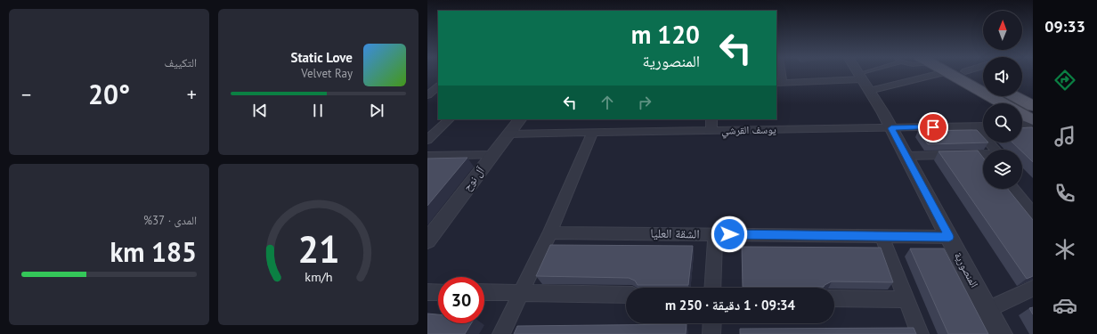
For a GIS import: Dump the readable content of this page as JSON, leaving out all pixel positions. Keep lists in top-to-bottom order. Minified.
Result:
{"streets":{"street":["يوسف القرشي","آل نوح","الشقة العليا","المنصورية"]},"crossings":[["يوسف القرشي","آل نوح"],["يوسف القرشي","المنصورية"],["الشقة العليا","المنصورية"]],"north":"top","page":{"tabs":"09:33","tile":["التكييف",["المدى · 37%","185 km"]],"turn":["120 m","المنصورية"],"song":["Static Love","Velvet Ray"],"heat":["−","20°","+"],"limit":"30","trip":"09:34 · 1 دقيقة · 250 m","gauge":["21","km/h"]}}
